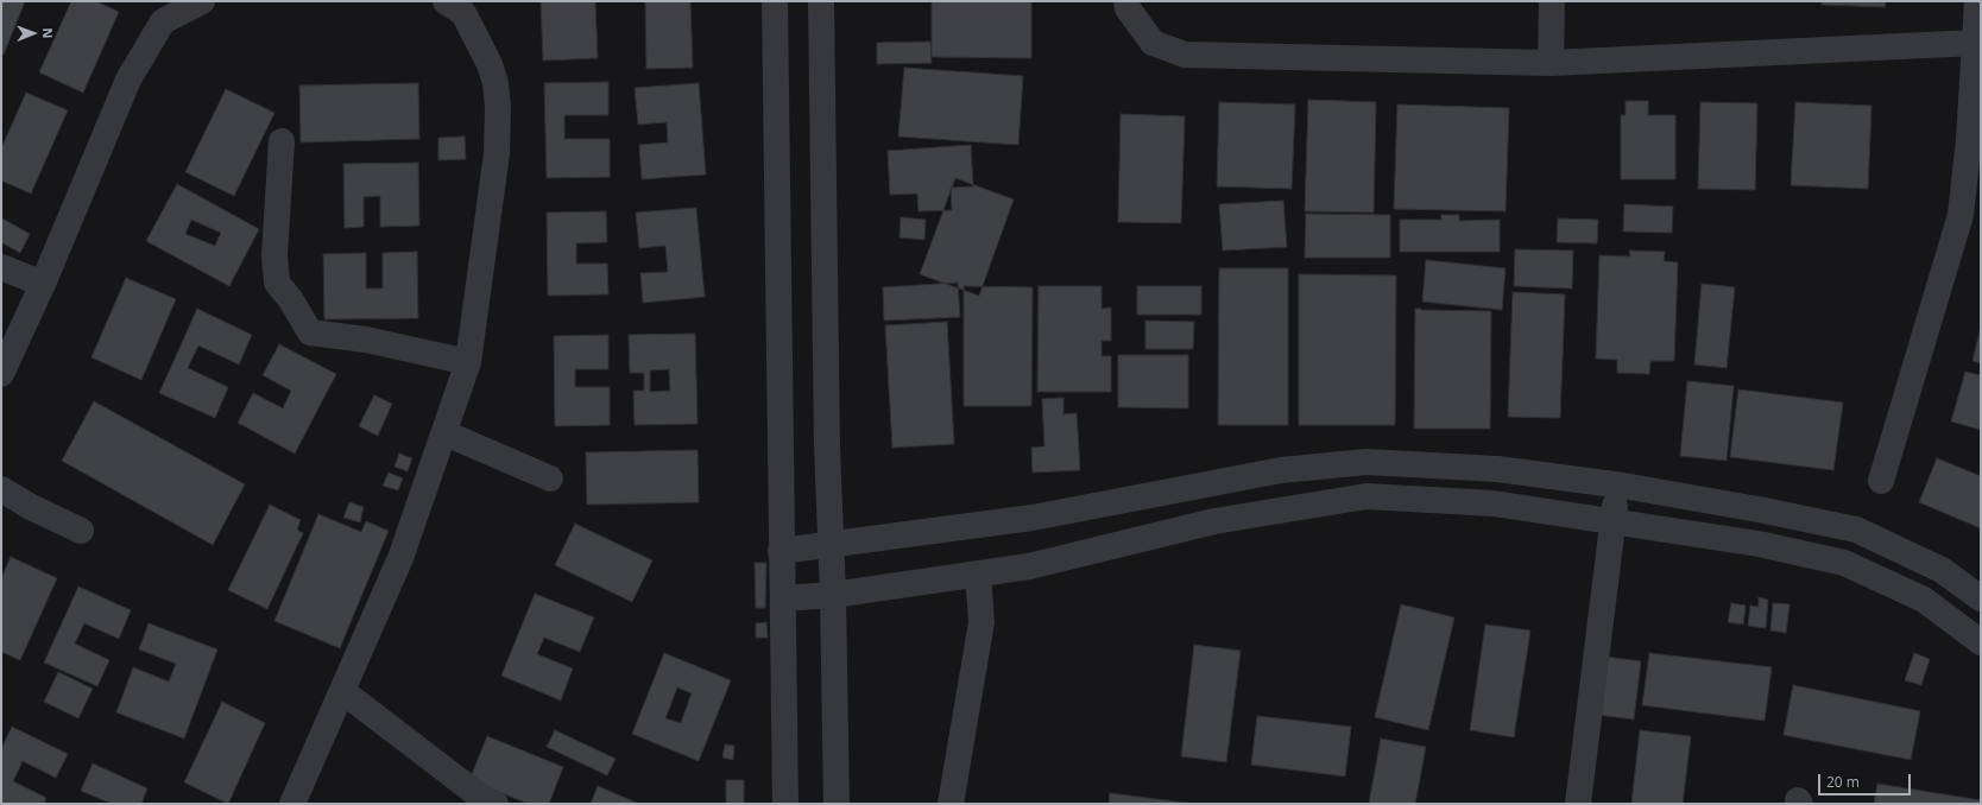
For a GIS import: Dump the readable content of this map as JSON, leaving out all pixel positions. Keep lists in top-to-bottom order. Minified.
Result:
{"scale_bar":"20 m","north":"right"}
